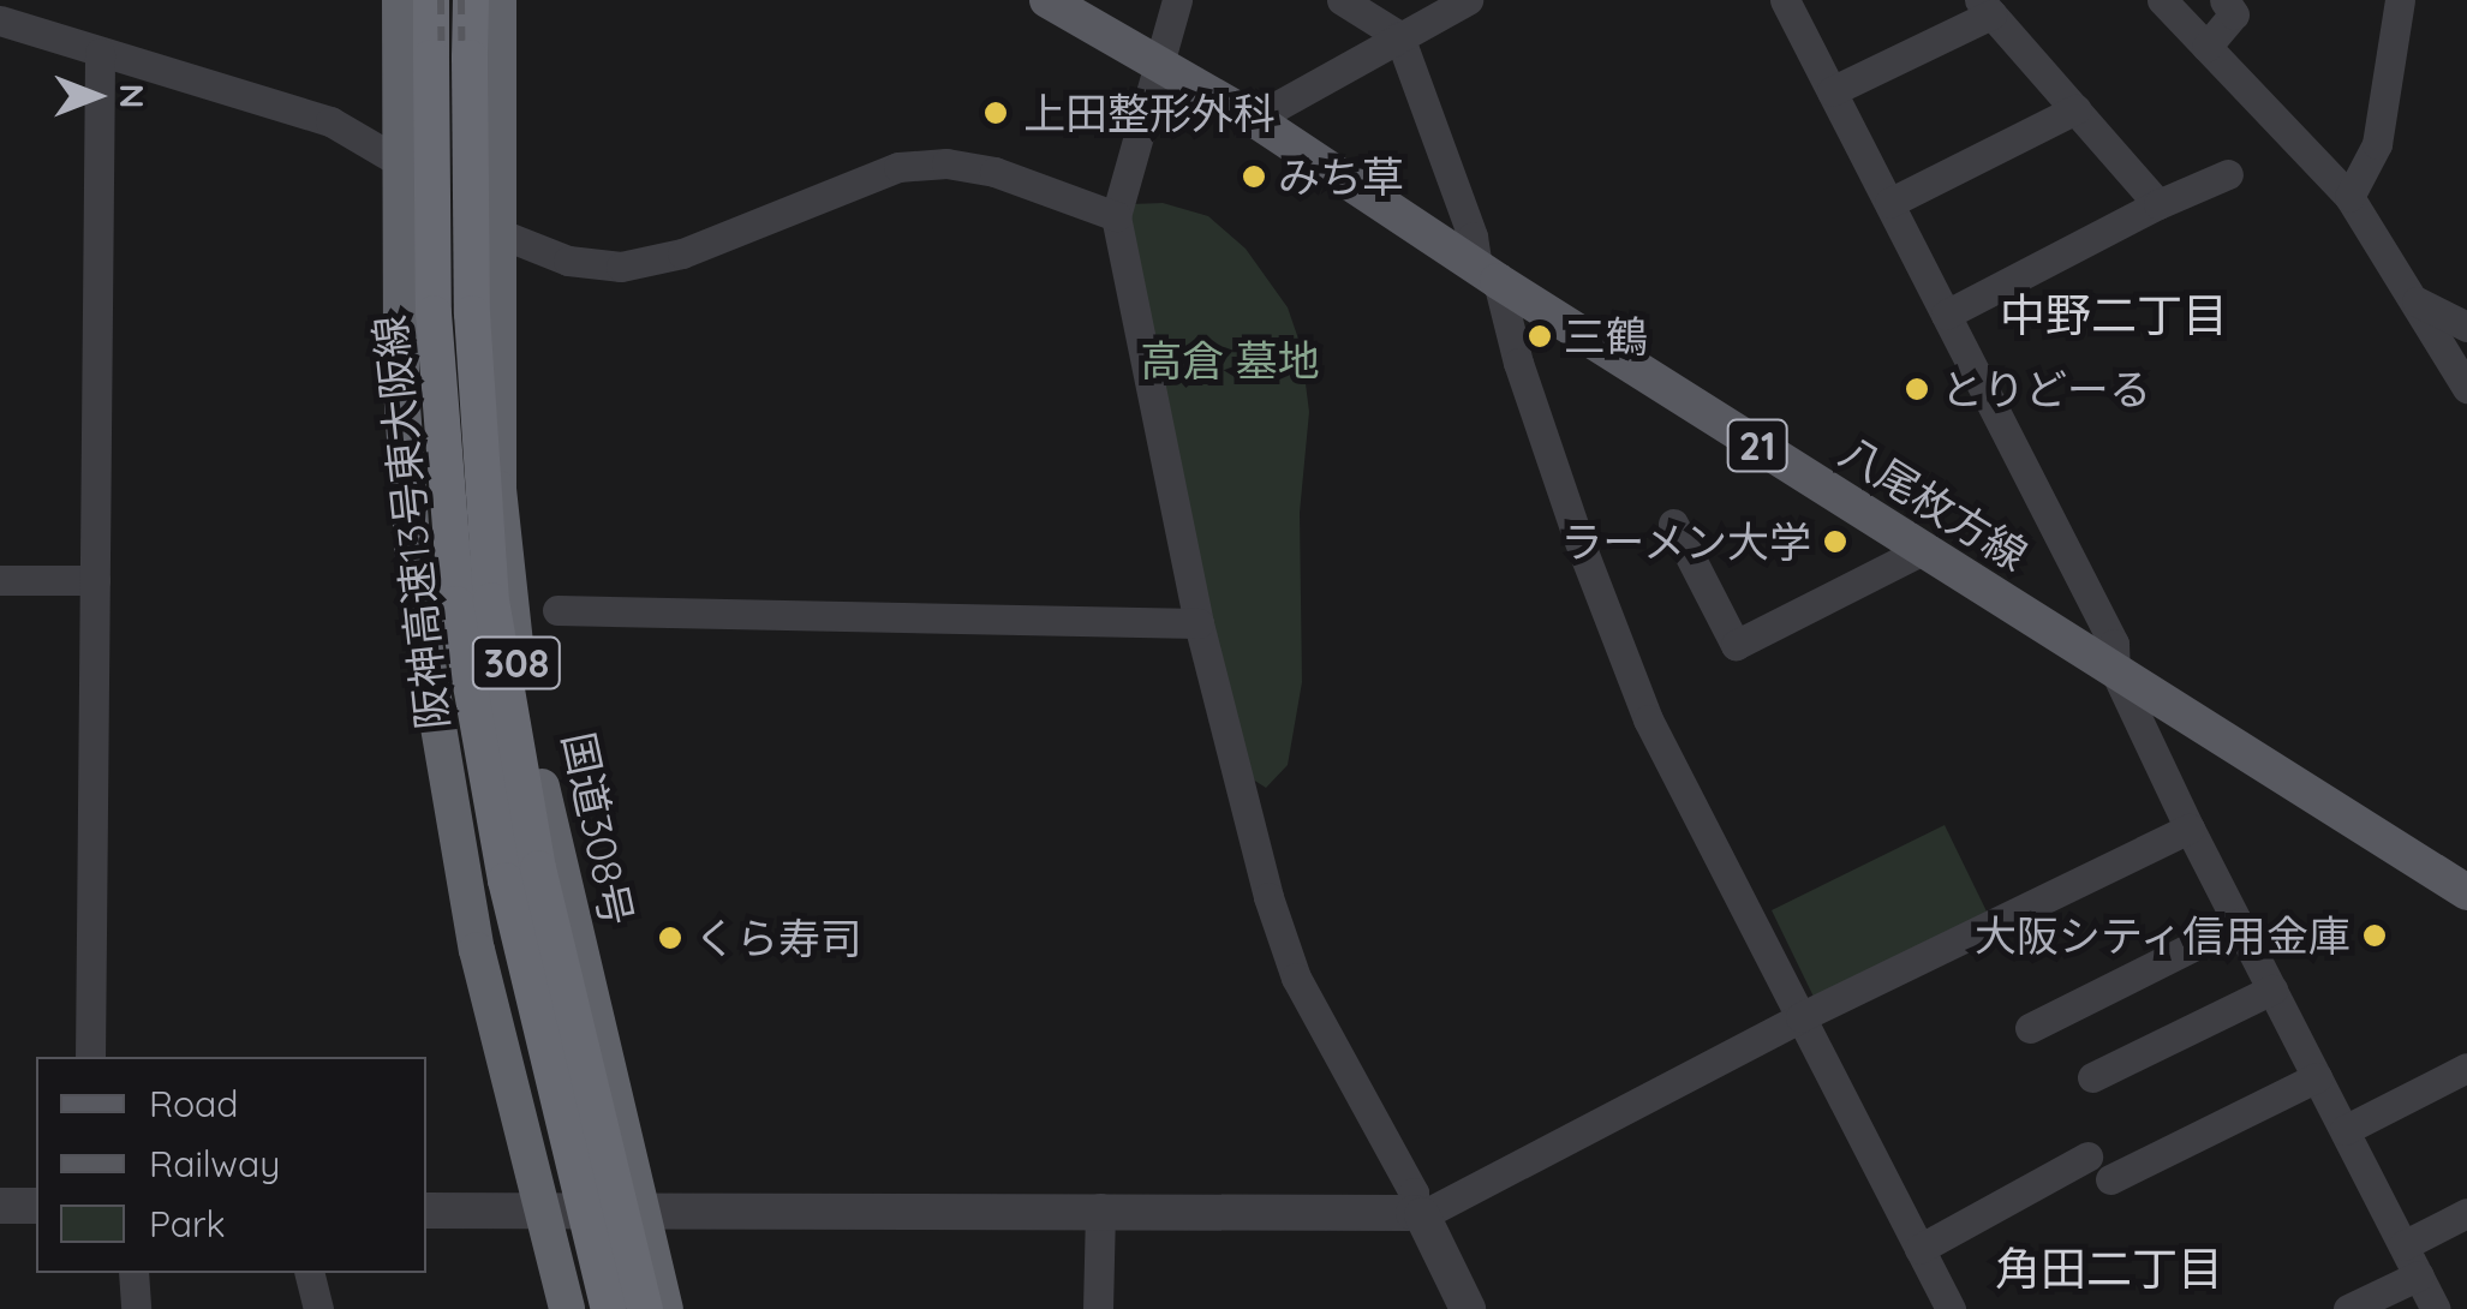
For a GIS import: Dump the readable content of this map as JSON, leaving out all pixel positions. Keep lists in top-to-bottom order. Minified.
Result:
{"streets":{"highway":["阪神高速13号東大阪線","308","国道308号"],"main road":["21","八尾枚方線"]},"districts":["中野二丁目","角田二丁目"],"parks":["高倉 墓地"],"places":["上田整形外科","みち草","三鶴","とりどーる","ラーメン大学","大阪シティ信用金庫","くら寿司"],"legend":["Road","Railway","Park"],"north":"right"}
